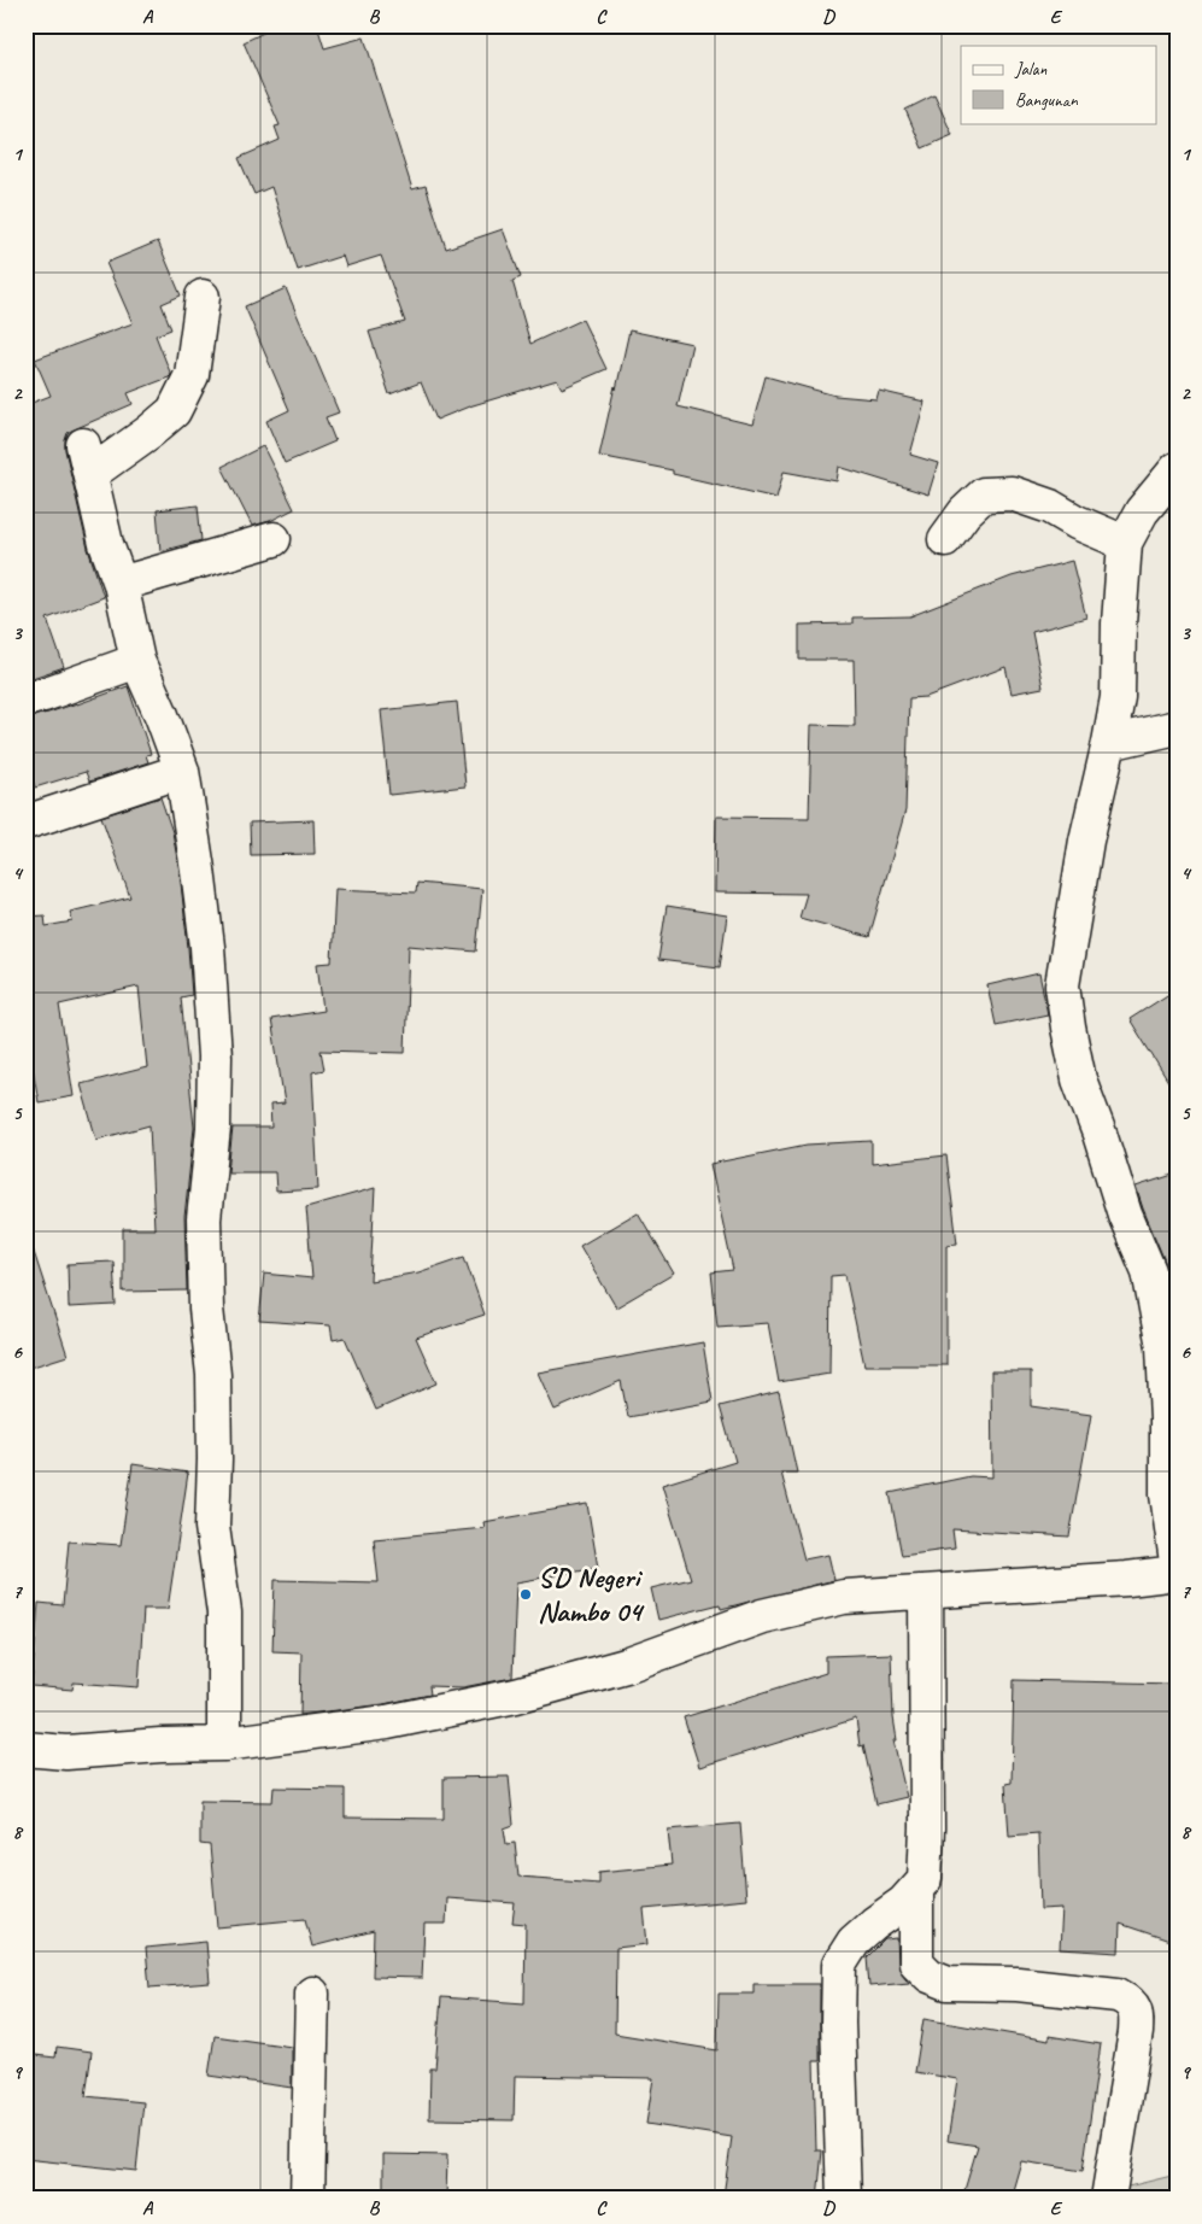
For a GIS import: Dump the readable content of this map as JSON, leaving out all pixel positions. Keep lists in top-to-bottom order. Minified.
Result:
{"places":["SD Negeri Nambo 04"],"legend":["Jalan","Bangunan"],"grid":{"columns":["A","B","C","D","E"],"rows":["1","2","3","4","5","6","7","8","9"]}}
